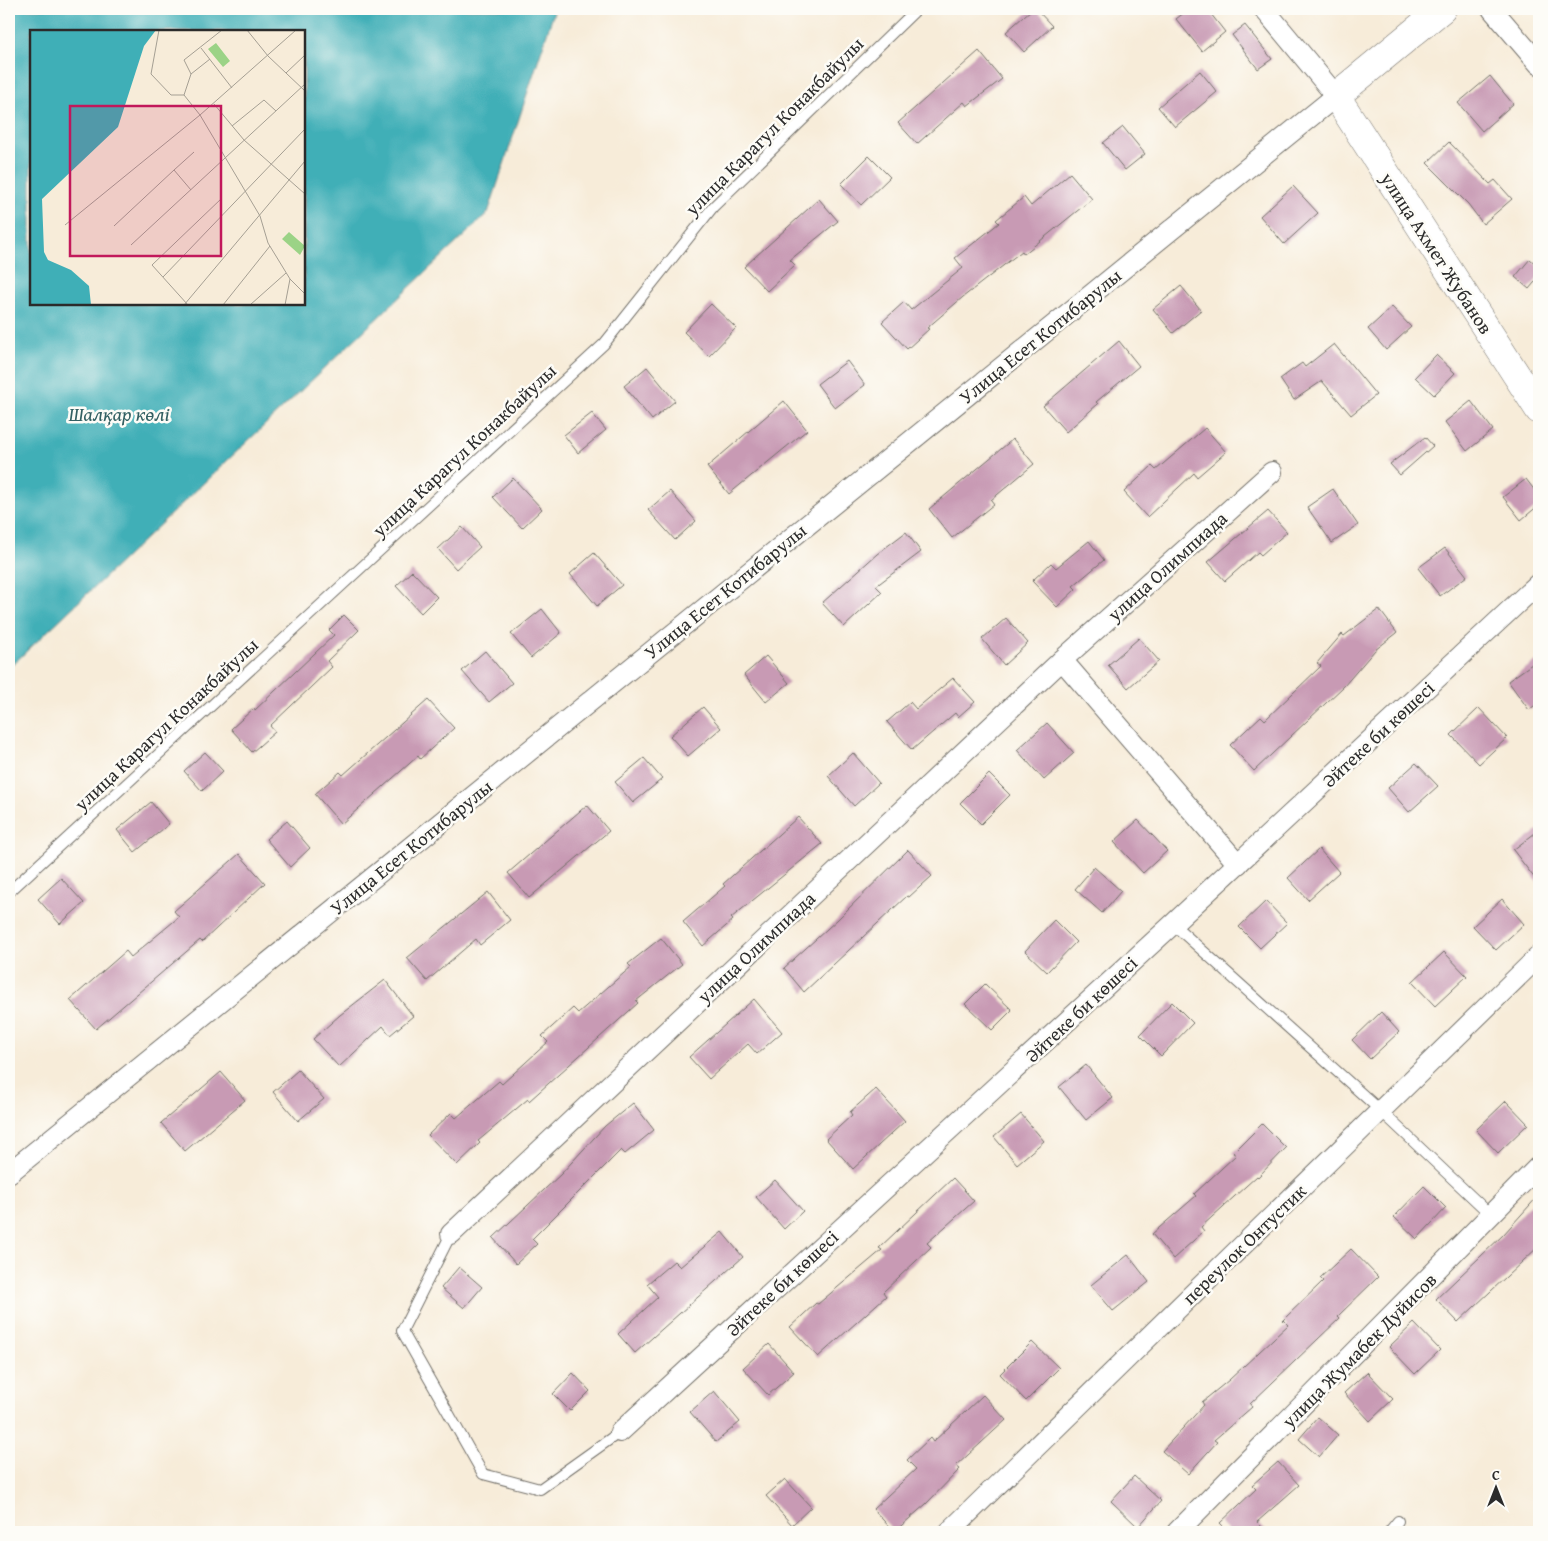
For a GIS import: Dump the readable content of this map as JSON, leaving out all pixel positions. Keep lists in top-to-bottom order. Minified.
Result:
{"streets":{"main road":["улица Ахмет Жубанов","Улица Есет Котибарулы"],"street":["улица Олимпиада","Әйтеке би көшесі","переулок Онтустик","улица Жумабек Дуйисов"],"lane":["улица Карагул Конакбайулы"]},"crossings":[["улица Ахмет Жубанов","Улица Есет Котибарулы"]],"water":["Шалқар көлі"],"north":"top"}
